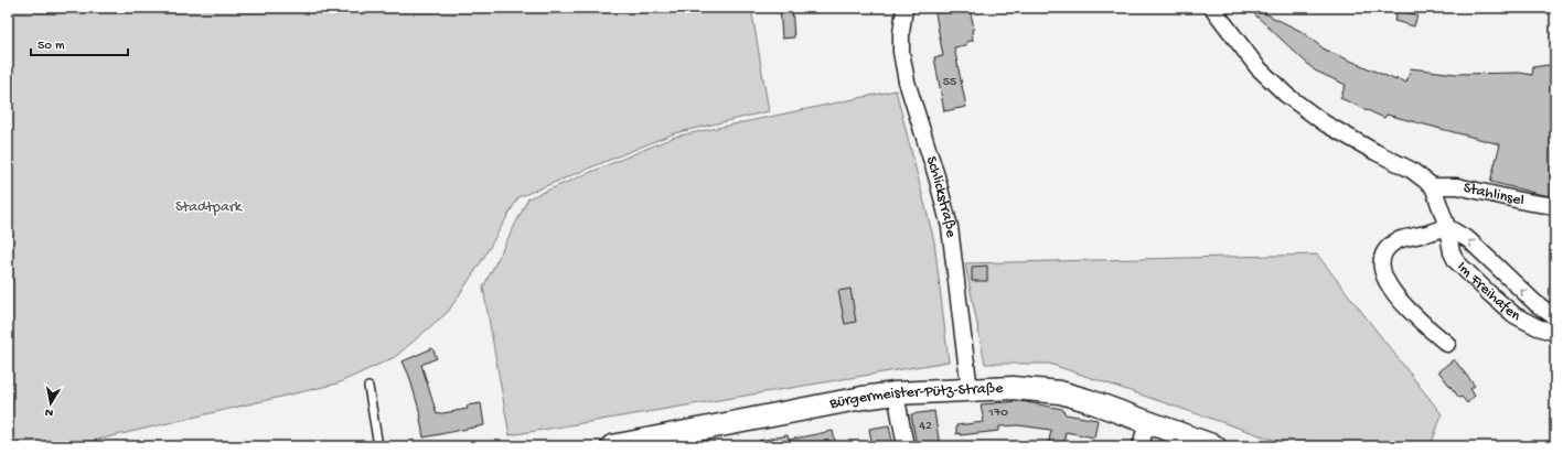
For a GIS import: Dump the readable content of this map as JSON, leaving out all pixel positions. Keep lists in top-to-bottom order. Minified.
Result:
{"streets":{"main road":["Bürgermeister-Pütz-Straße"],"street":["Stahlinsel","Schlickstraße","Im Freihafen"]},"crossings":[["Stahlinsel","Im Freihafen"],["Schlickstraße","Bürgermeister-Pütz-Straße"]],"parks":["Stadtpark"],"house_numbers":["55","170","42"],"scale_bar":"50 m","north":"bottom"}
